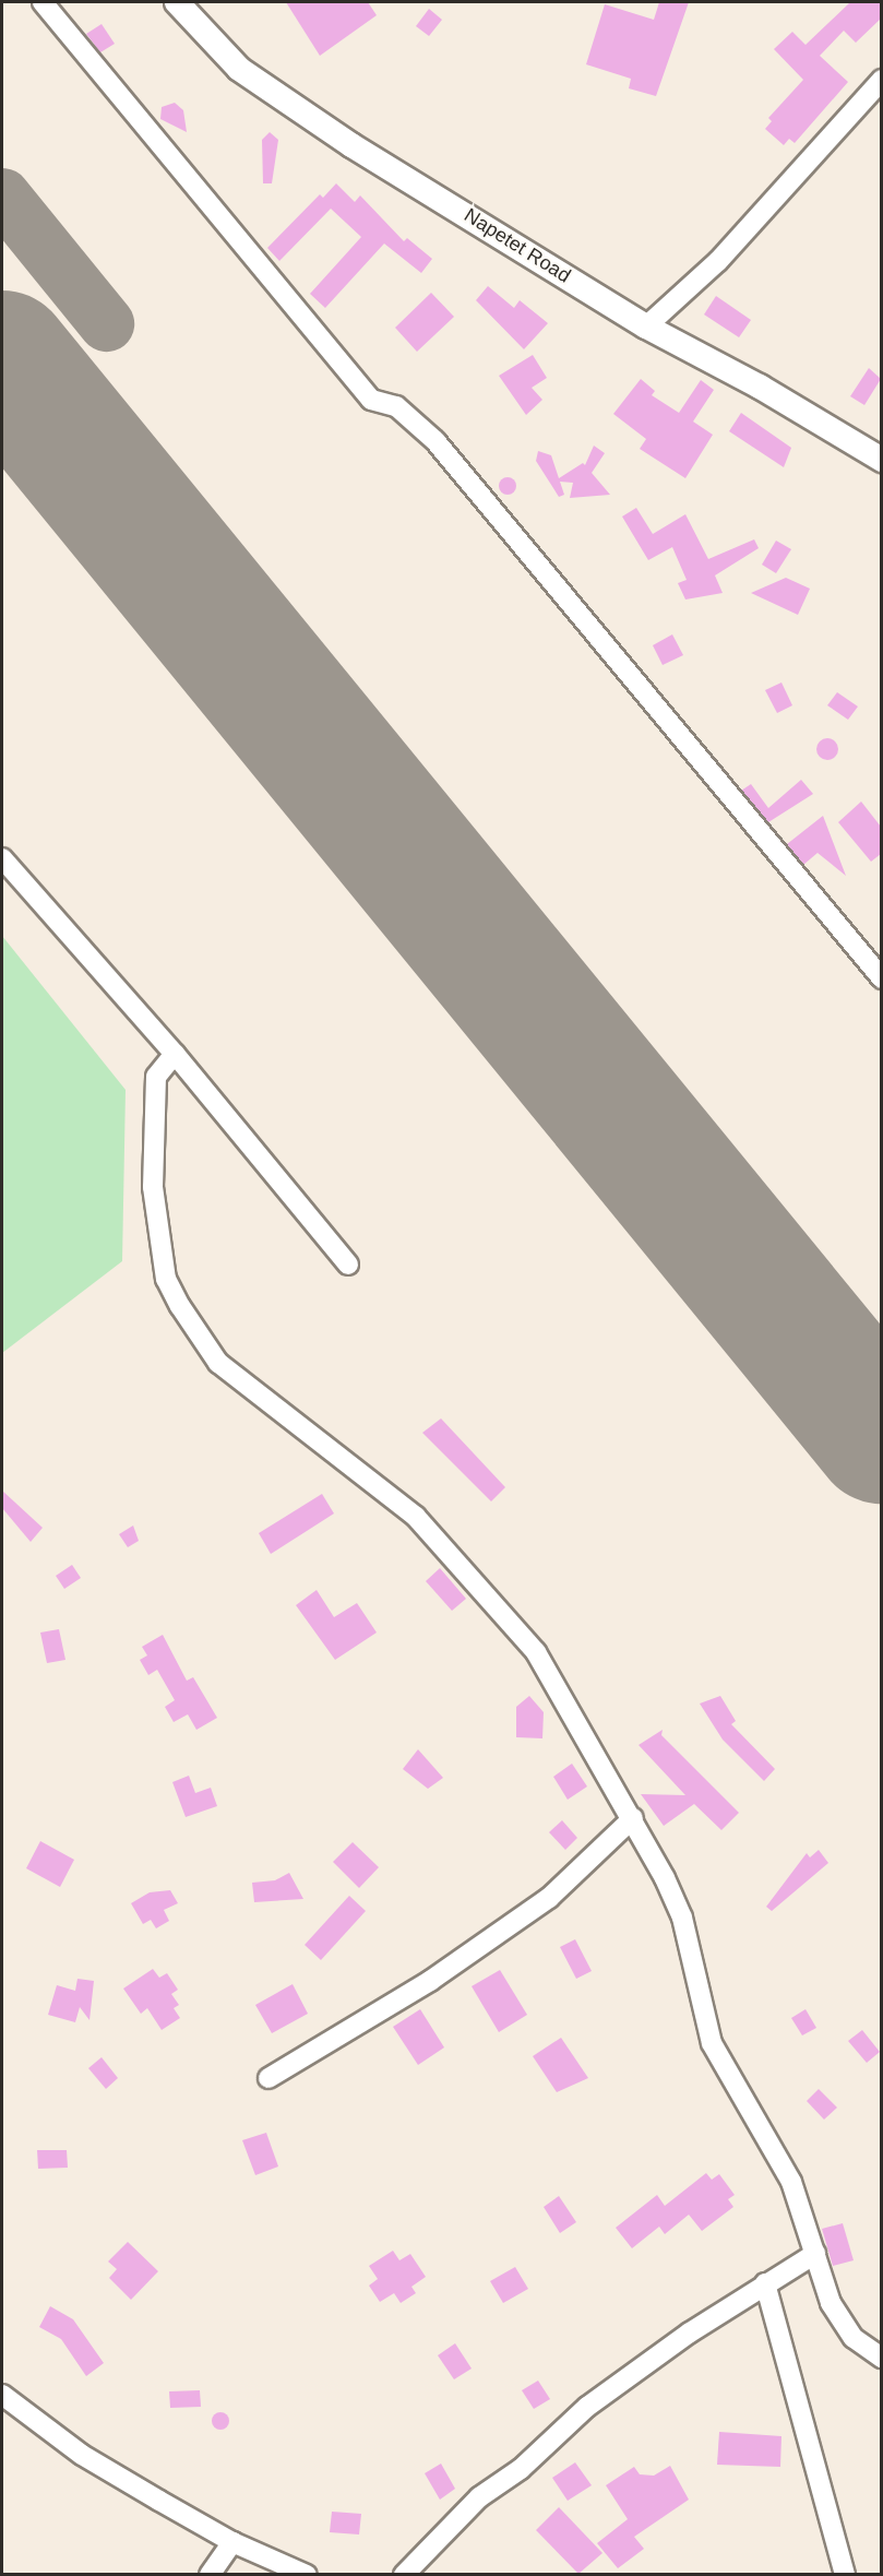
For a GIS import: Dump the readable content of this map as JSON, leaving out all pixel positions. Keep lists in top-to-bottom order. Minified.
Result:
{"streets":{"main road":["Napetet Road"]}}
